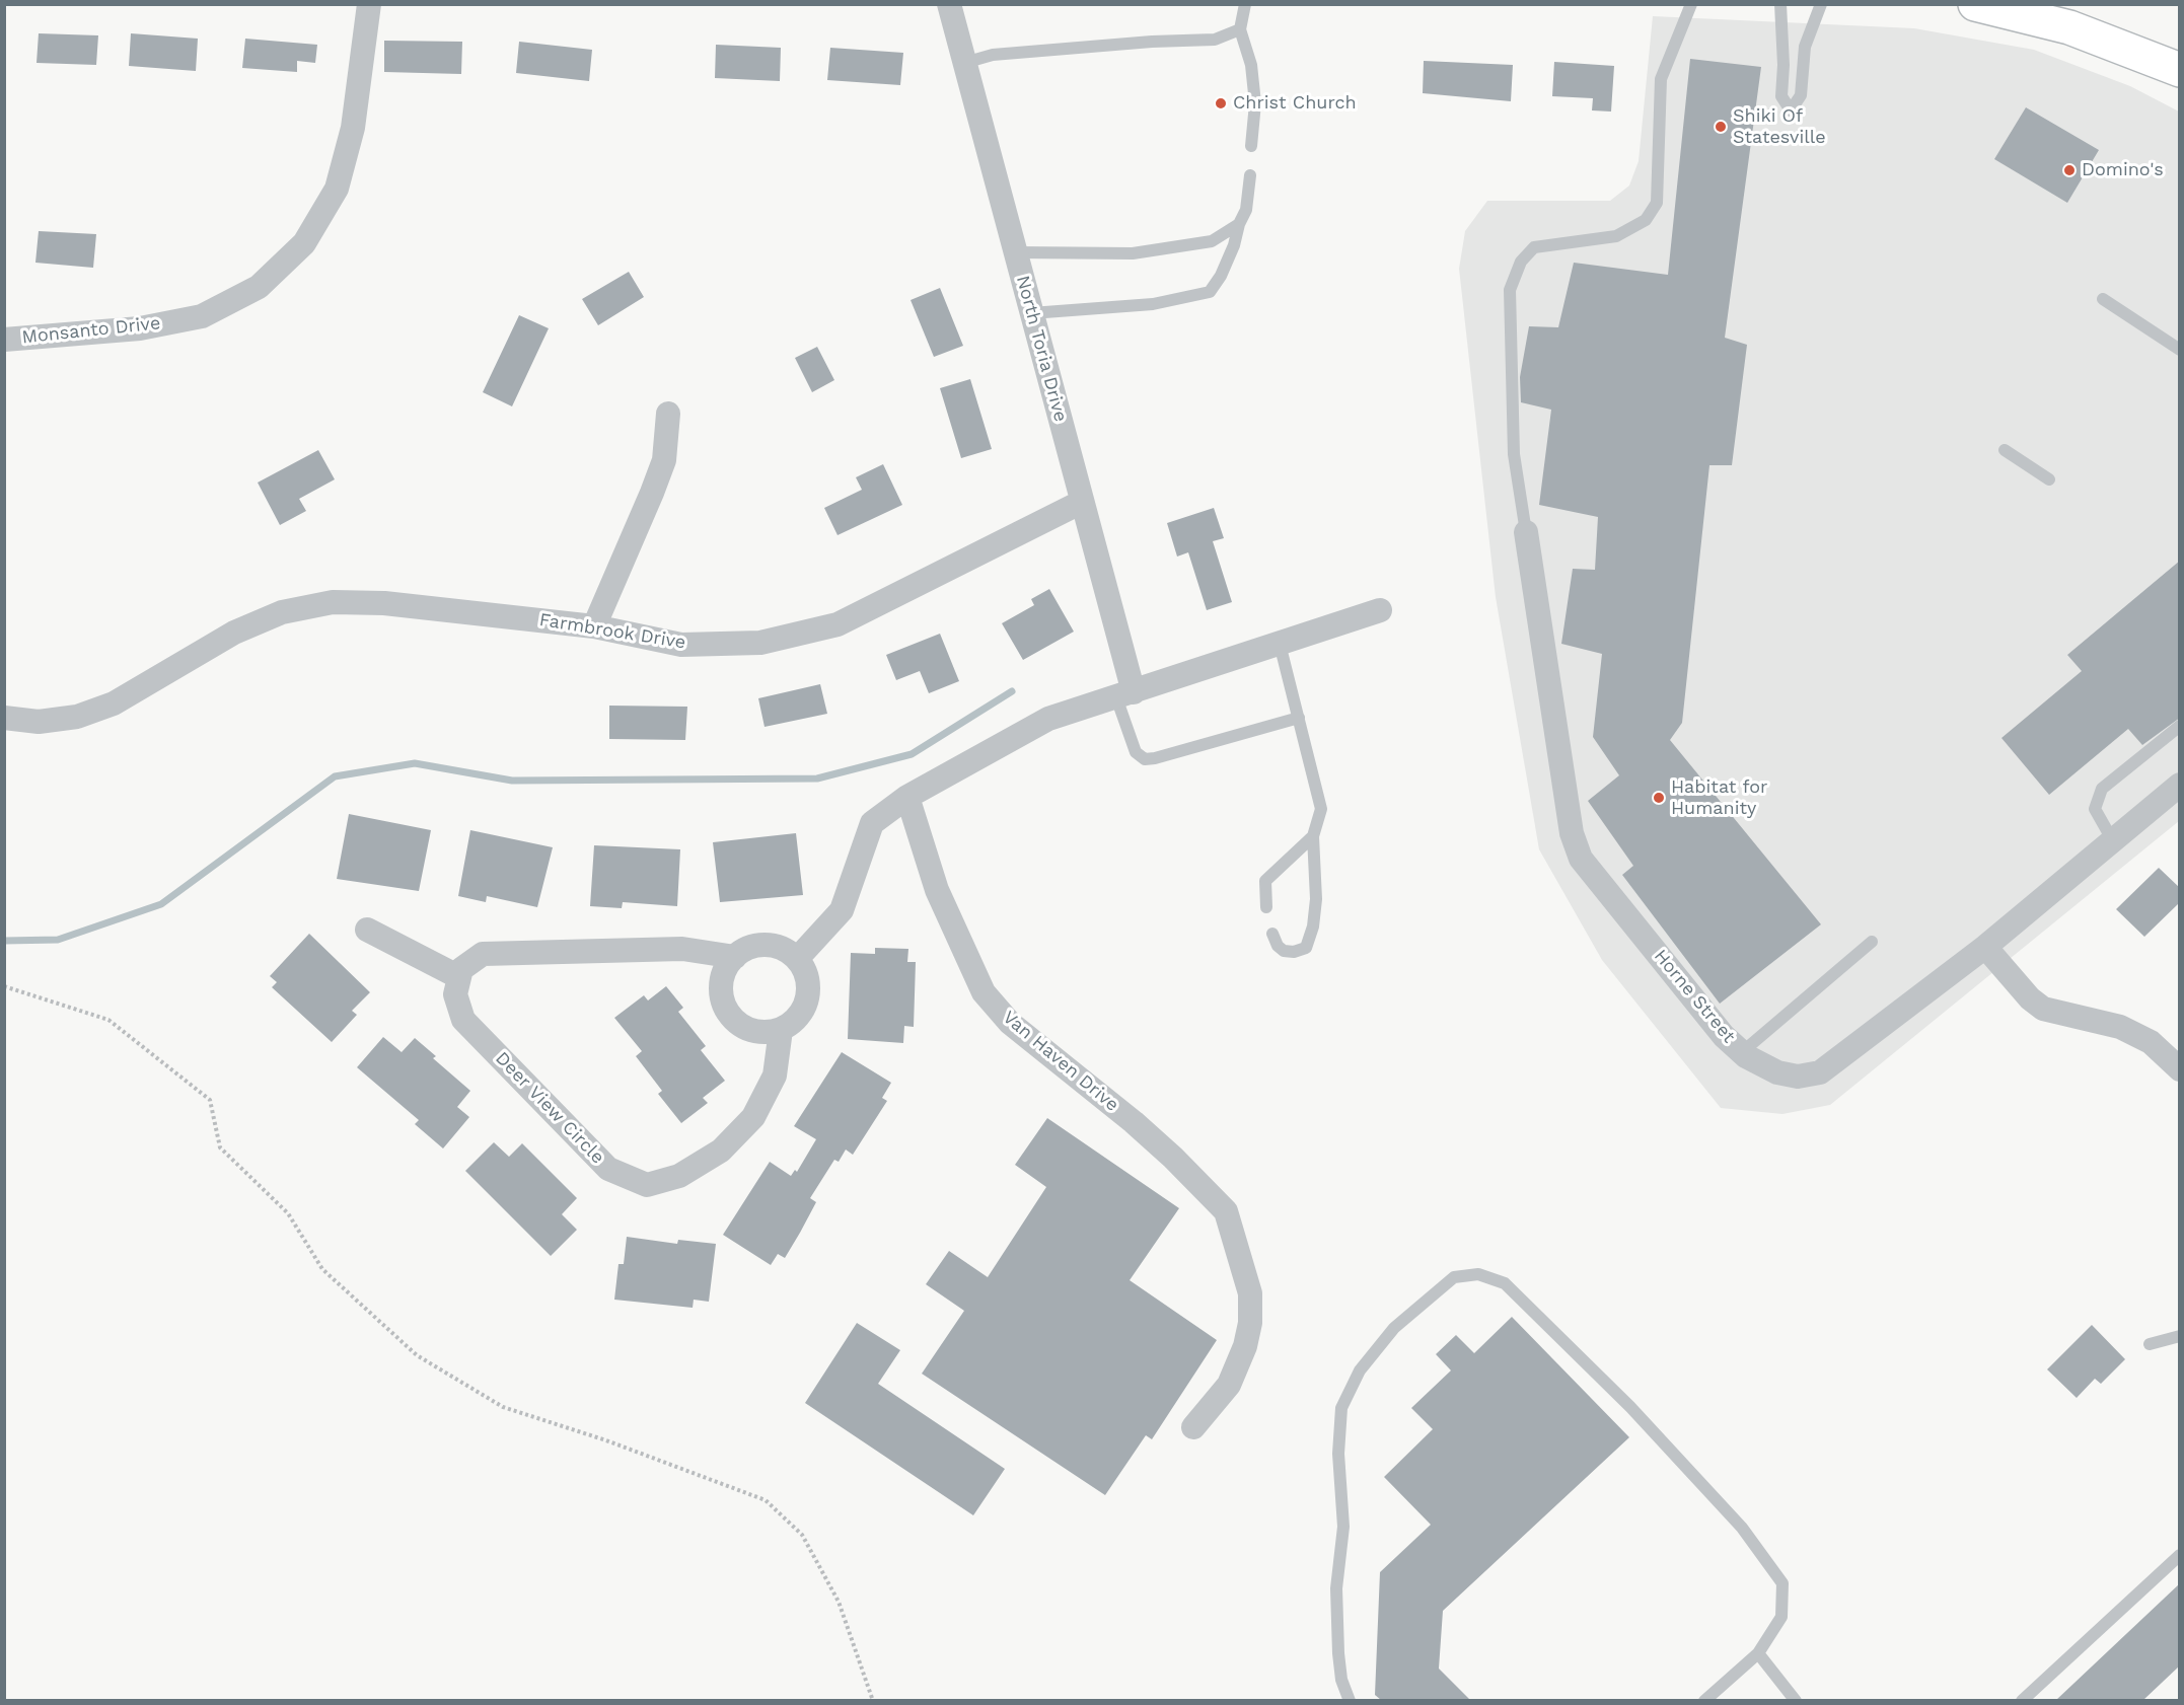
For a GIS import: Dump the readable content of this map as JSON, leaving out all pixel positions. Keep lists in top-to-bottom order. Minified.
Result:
{"streets":{"street":["Monsanto Drive","North Toria Drive","Farmbrook Drive","Horne Street","Van Haven Drive","Deer View Circle"]},"crossings":[["North Toria Drive","Farmbrook Drive"]],"places":["Christ Church","Shiki Of Statesville","Domino's","Habitat for Humanity"]}
